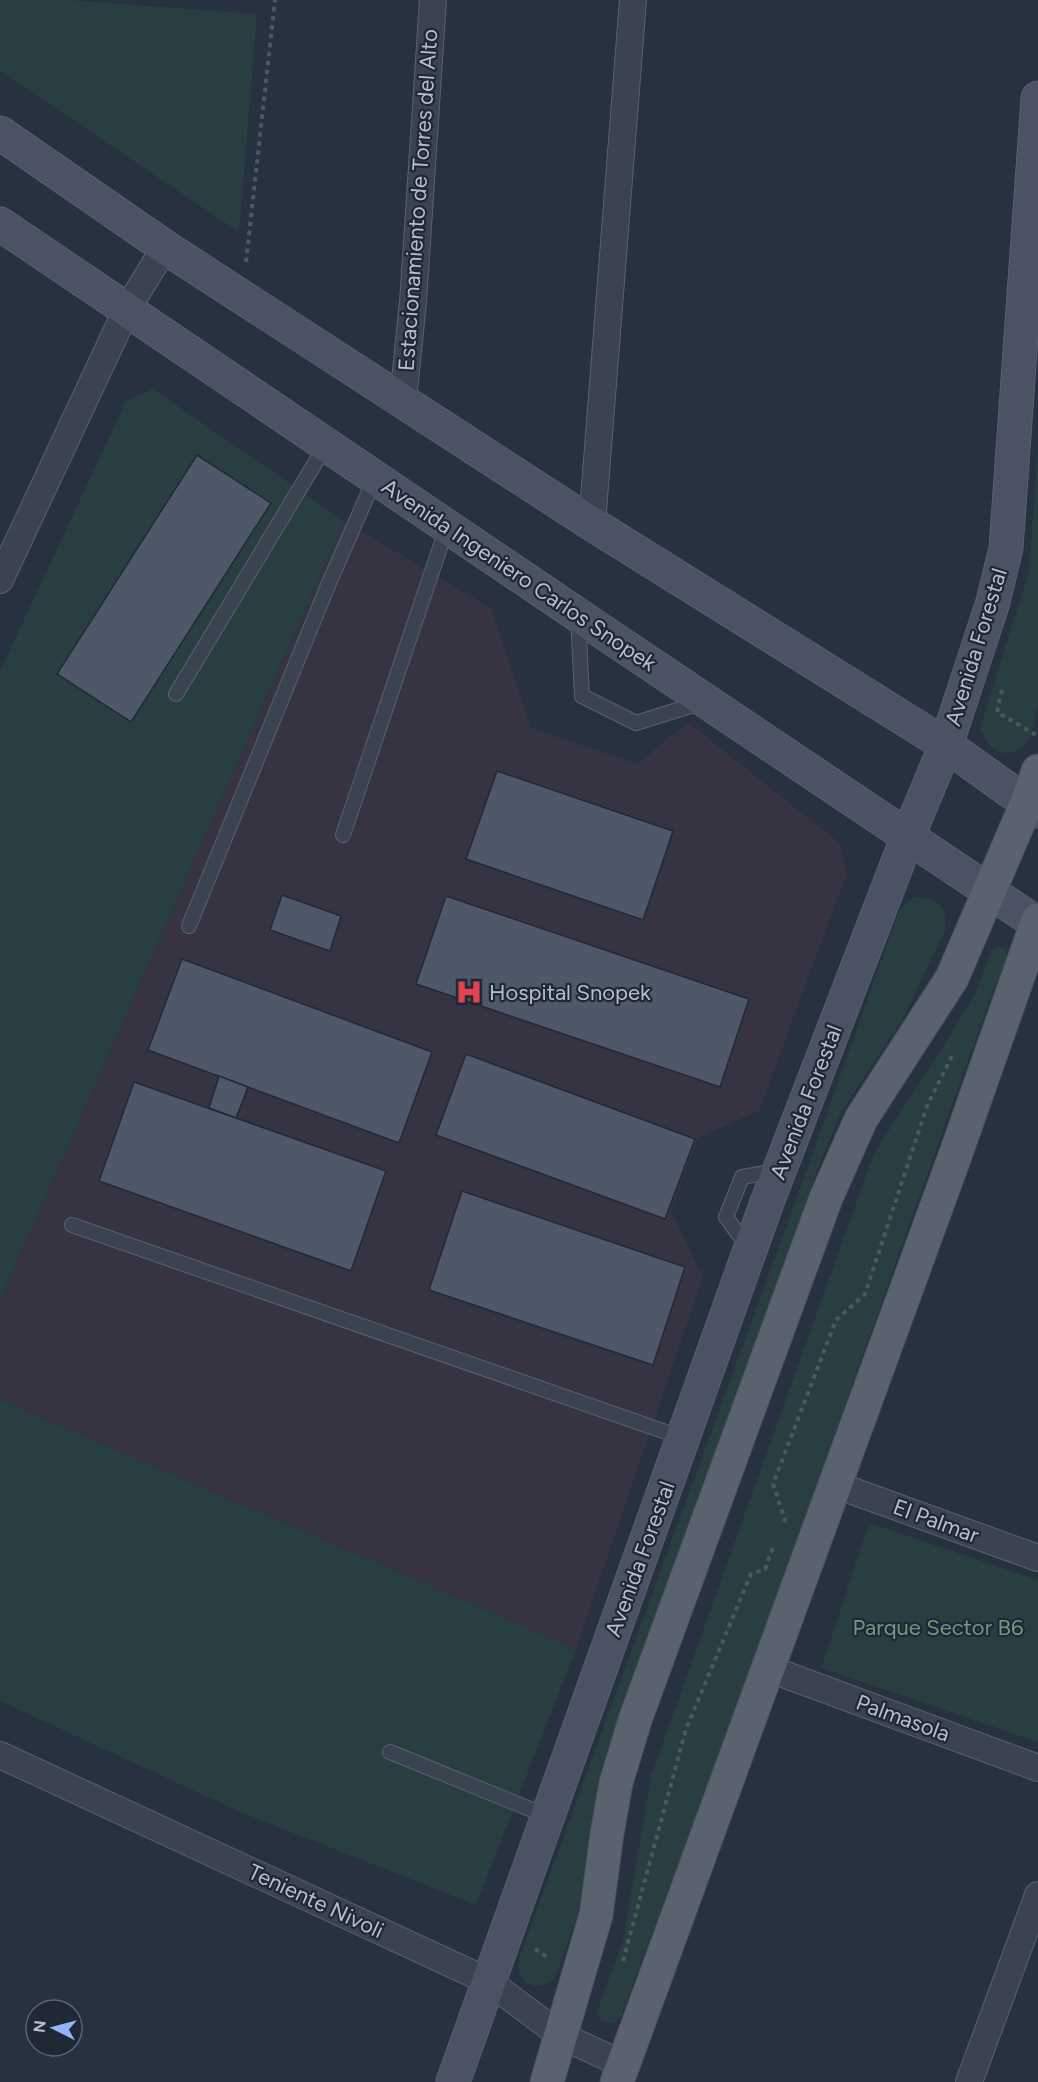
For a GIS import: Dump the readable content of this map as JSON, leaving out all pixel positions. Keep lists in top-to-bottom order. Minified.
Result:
{"streets":{"street":["Estacionamiento de Torres del Alto","Avenida Ingeniero Carlos Snopek","Avenida Forestal","El Palmar","Palmasola","Teniente Nivoli"]},"crossings":[["Avenida Ingeniero Carlos Snopek","Avenida Forestal"],["Avenida Forestal","Teniente Nivoli"]],"parks":["Parque Sector B6"],"places":{"hospital":["Hospital Snopek"]},"north":"left"}
